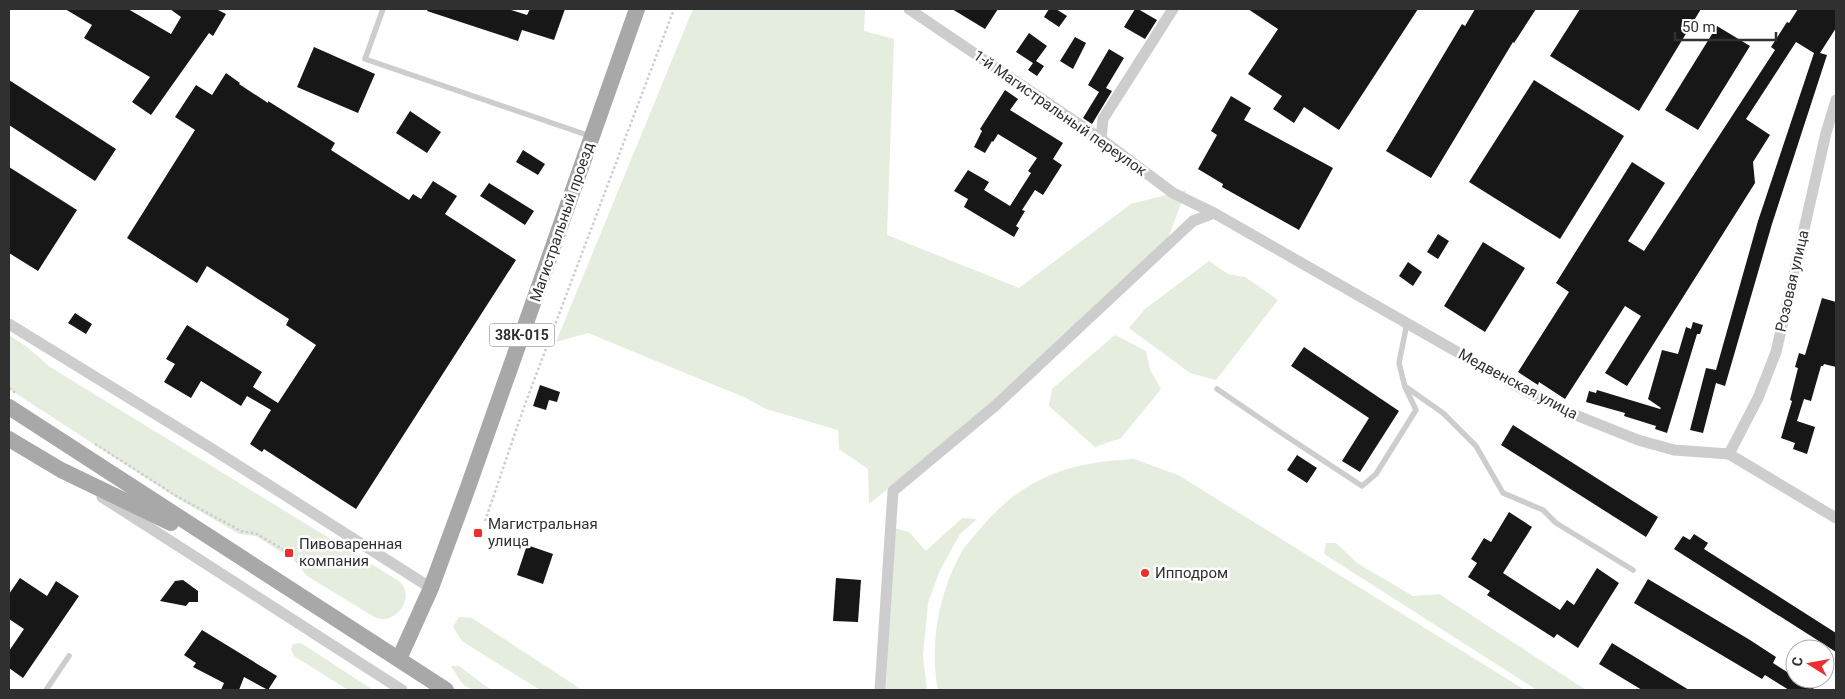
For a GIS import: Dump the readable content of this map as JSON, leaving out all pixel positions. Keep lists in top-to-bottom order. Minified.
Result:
{"streets":{"main road":["Магистральный проезд","38К-015"],"street":["1-й Магистральный переулок","Розовая улица","Медвенская улица"]},"crossings":[["1-й Магистральный переулок","Медвенская улица"],["Розовая улица","Медвенская улица"]],"places":{"transit":["Магистральная улица","Пивоваренная компания"],"other":["Ипподром"]},"scale_bar":"50 m","north":"left"}
